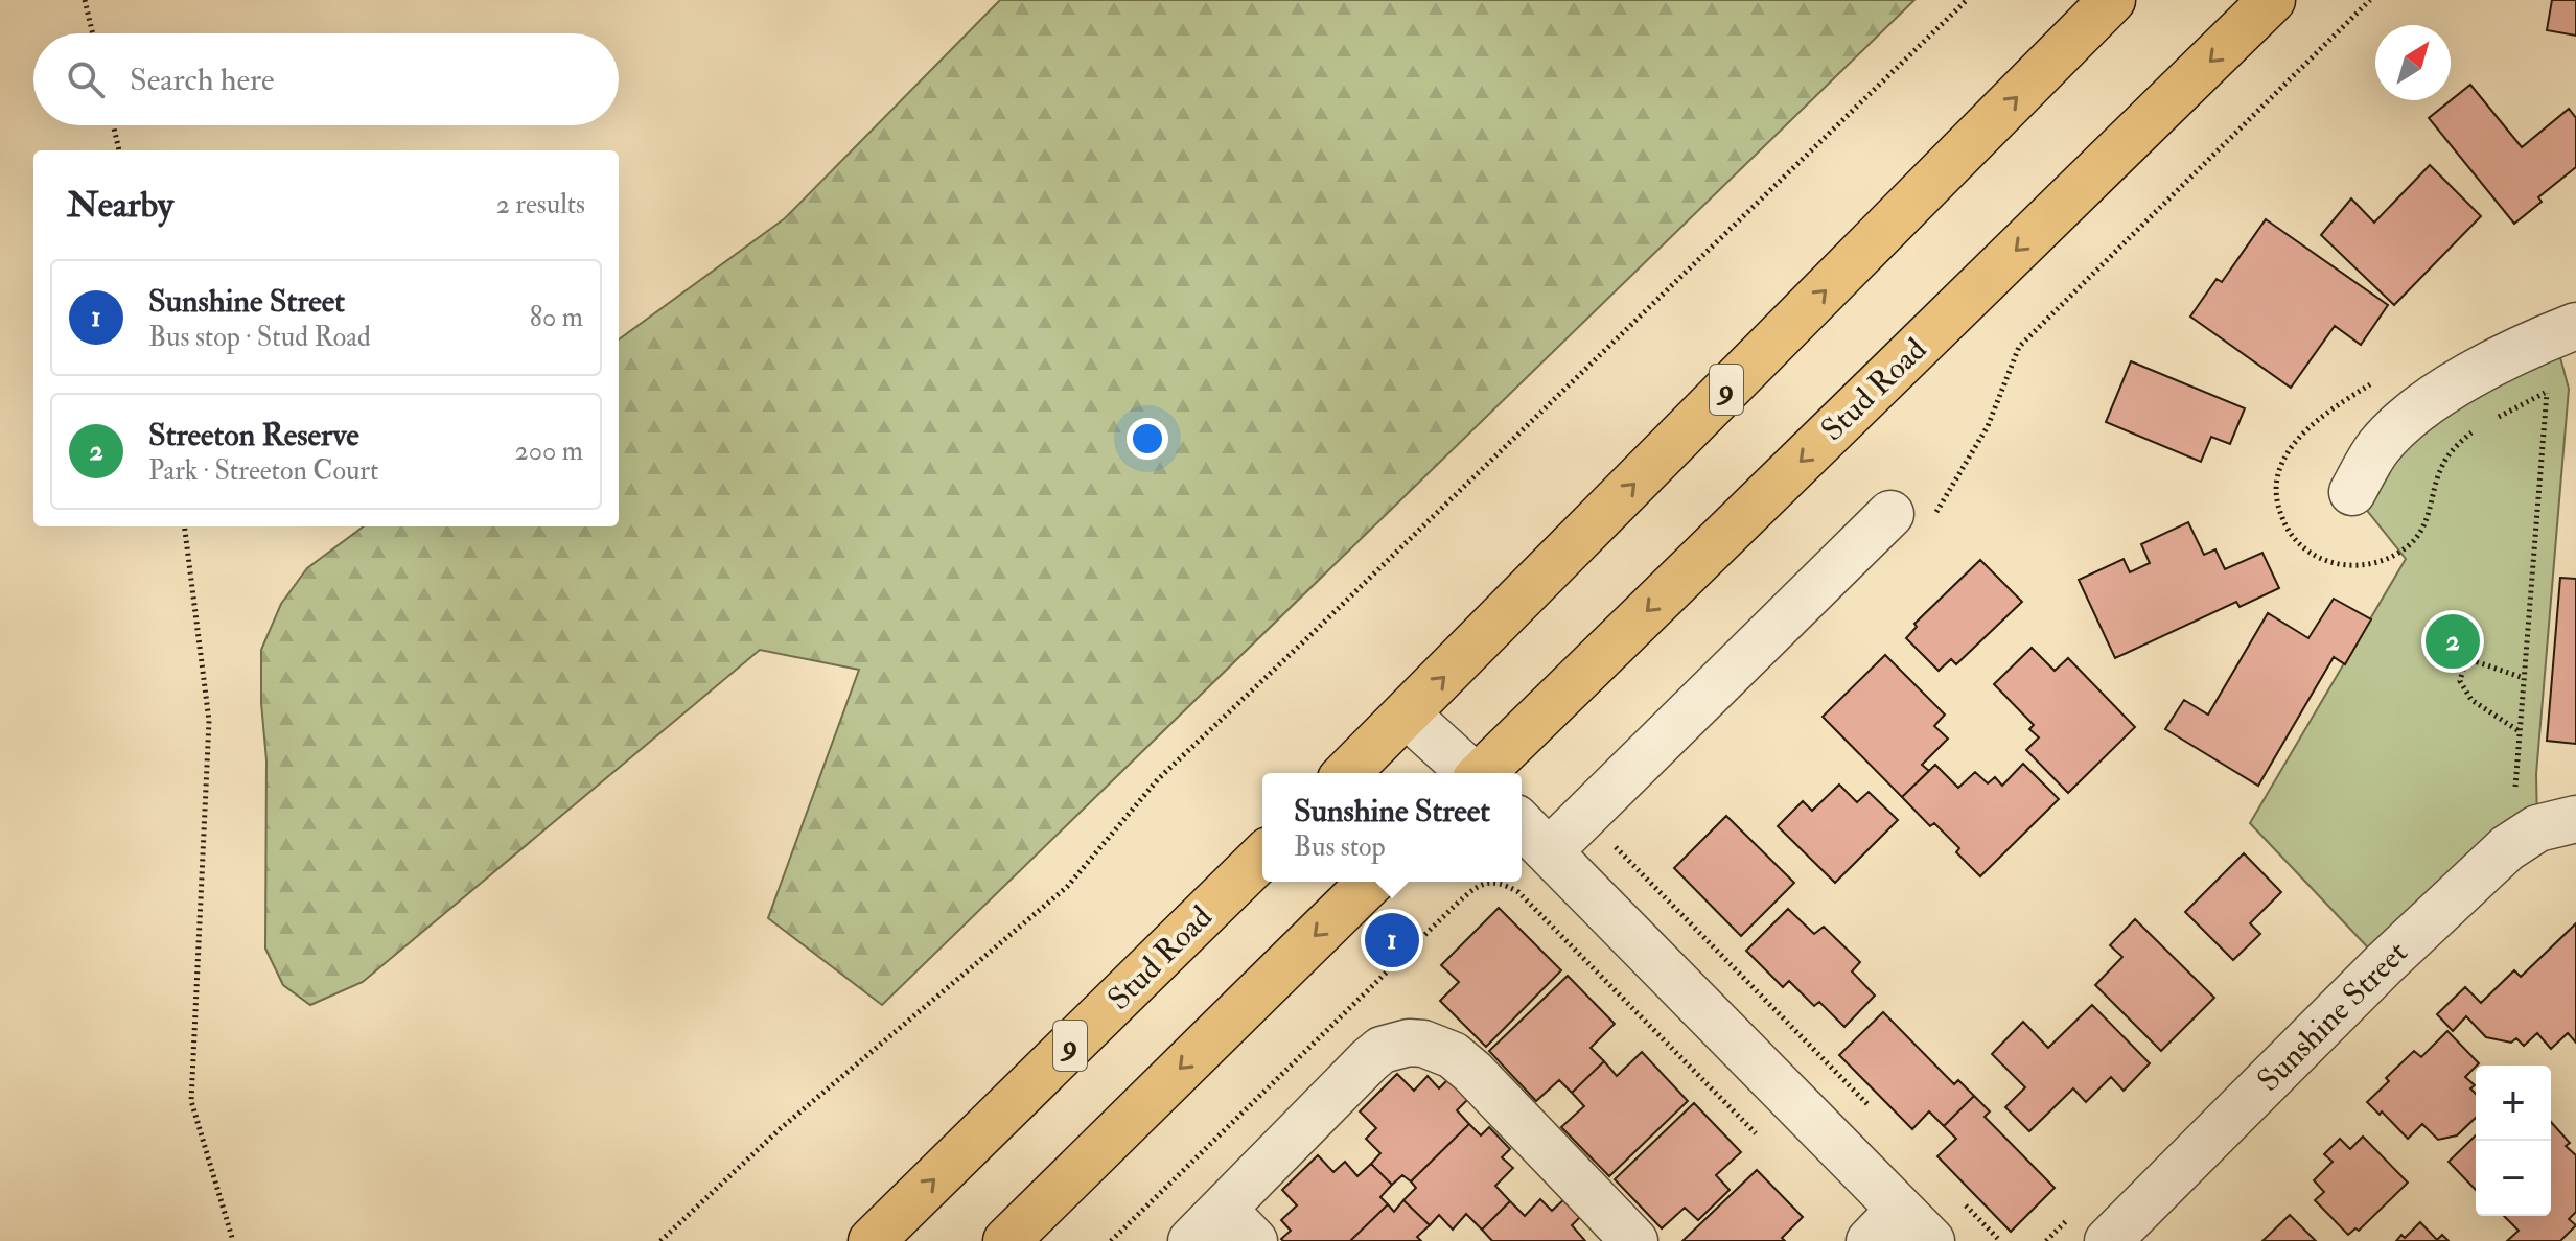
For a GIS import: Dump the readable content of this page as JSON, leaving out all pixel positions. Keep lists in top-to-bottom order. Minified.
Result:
{"streets":{"highway":["9","Stud Road"],"street":["Sunshine Street"]},"north":"top right","page":{"search":"Search here","heading":["Nearby","2 results"],"list":[{"mark":"1","name":"Sunshine Street","note":"Bus stop · Stud Road","value":"80 m"},{"mark":"2","name":"Streeton Reserve","note":"Park · Streeton Court","value":"200 m"}],"pins":["2","1"],"popup":["Sunshine Street","Bus stop"],"map_buttons":["+","−"]}}
